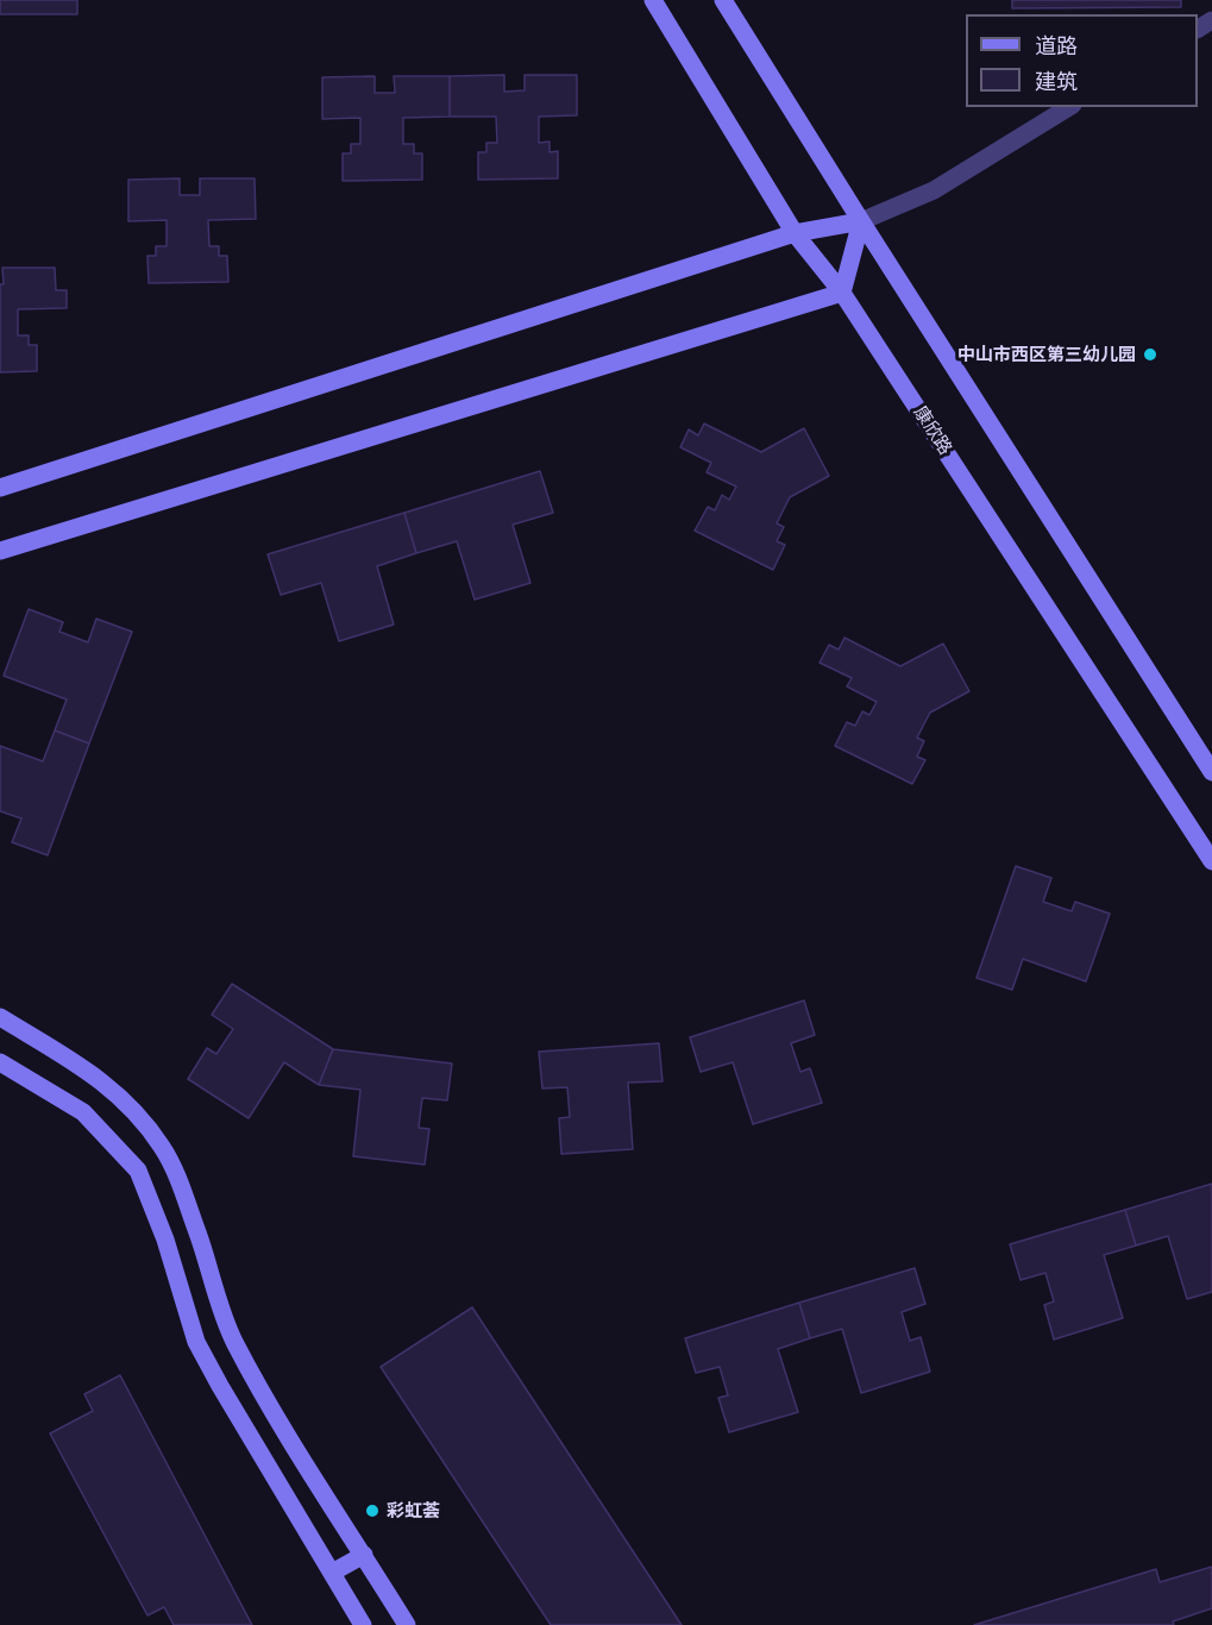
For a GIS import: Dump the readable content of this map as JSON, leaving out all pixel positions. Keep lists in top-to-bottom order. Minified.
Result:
{"streets":{"street":["康欣路"]},"places":["中山市西区第三幼儿园","彩虹荟"],"legend":["道路","建筑"]}
